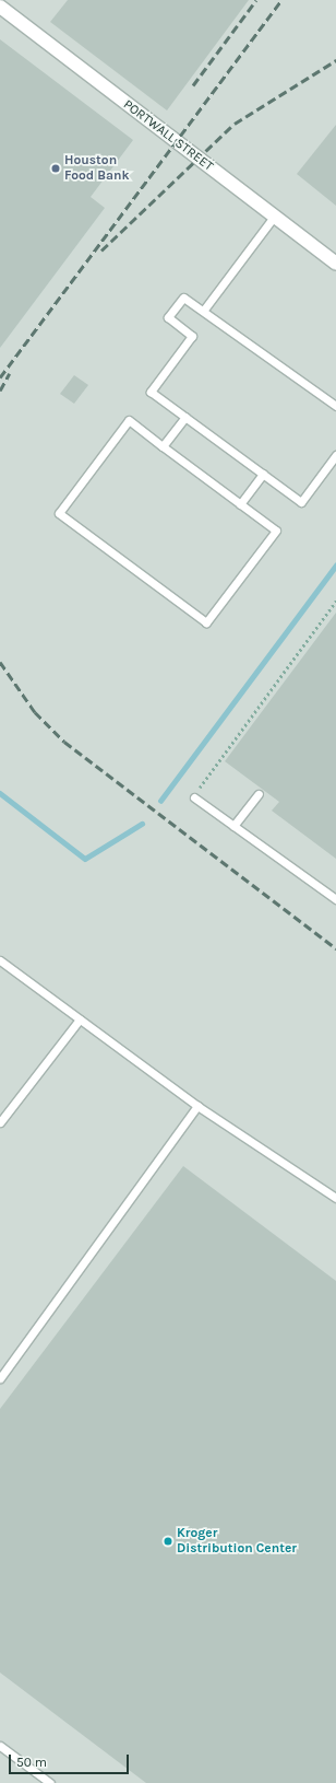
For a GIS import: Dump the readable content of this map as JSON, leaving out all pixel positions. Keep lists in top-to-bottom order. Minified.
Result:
{"streets":{"street":["PORTWALL STREET"]},"places":["Houston Food Bank","Kroger Distribution Center"],"scale_bar":"50 m"}
